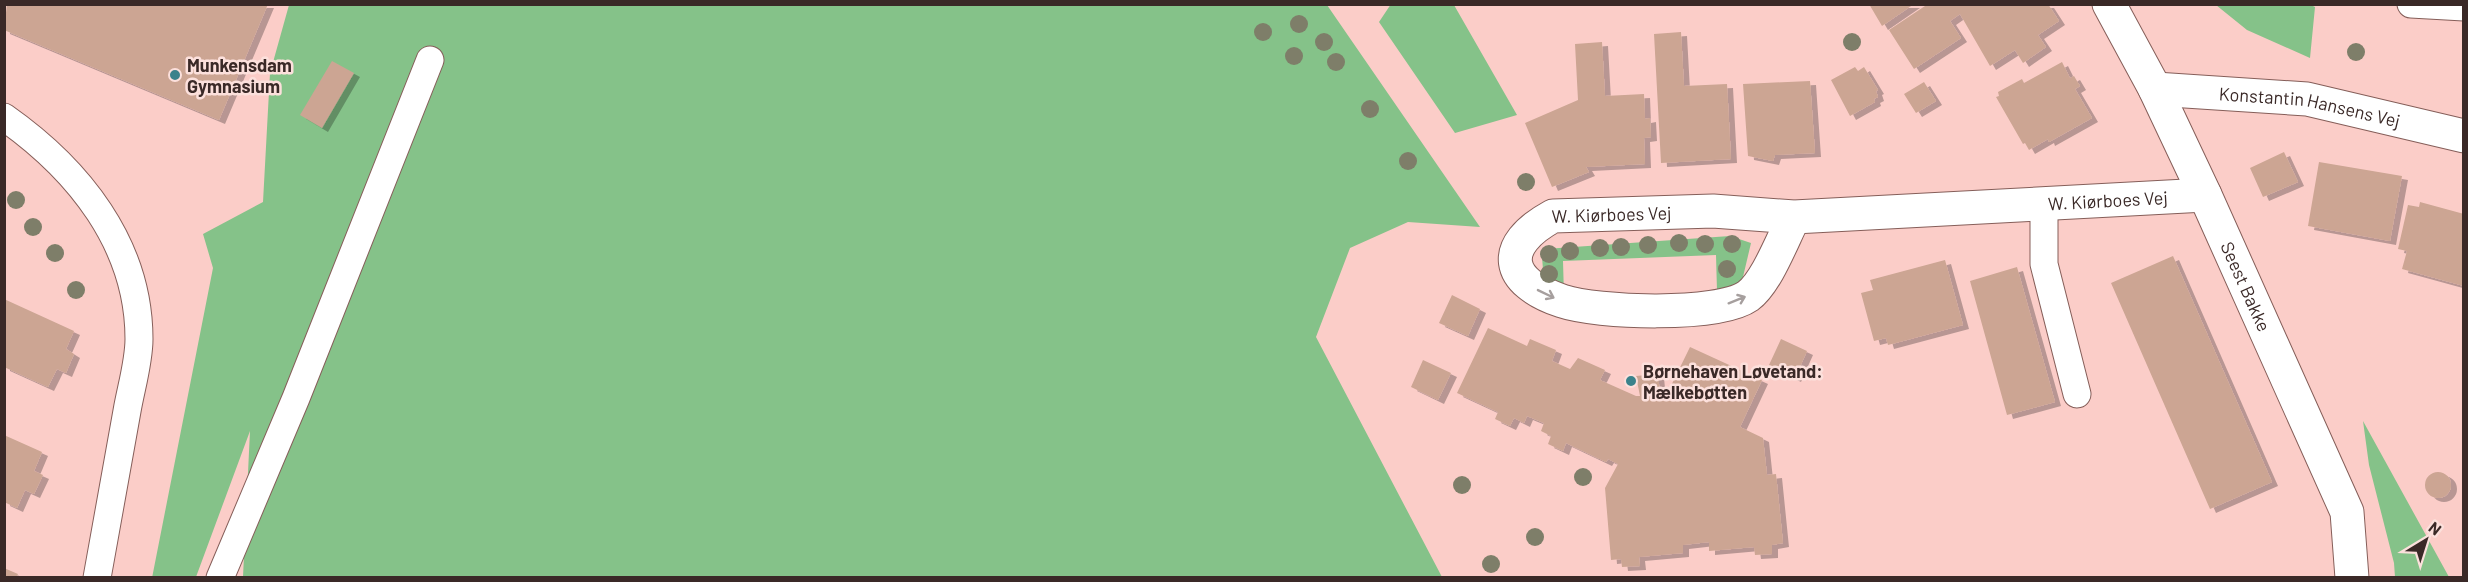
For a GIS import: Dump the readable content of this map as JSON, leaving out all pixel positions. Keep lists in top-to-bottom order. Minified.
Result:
{"streets":{"street":["Konstantin Hansens Vej","W. Kiørboes Vej","Seest Bakke"]},"crossings":[["Konstantin Hansens Vej","Seest Bakke"],["W. Kiørboes Vej","Seest Bakke"]],"places":["Munkensdam Gymnasium","Børnehaven Løvetand: Mælkebøtten"],"north":"top right"}
